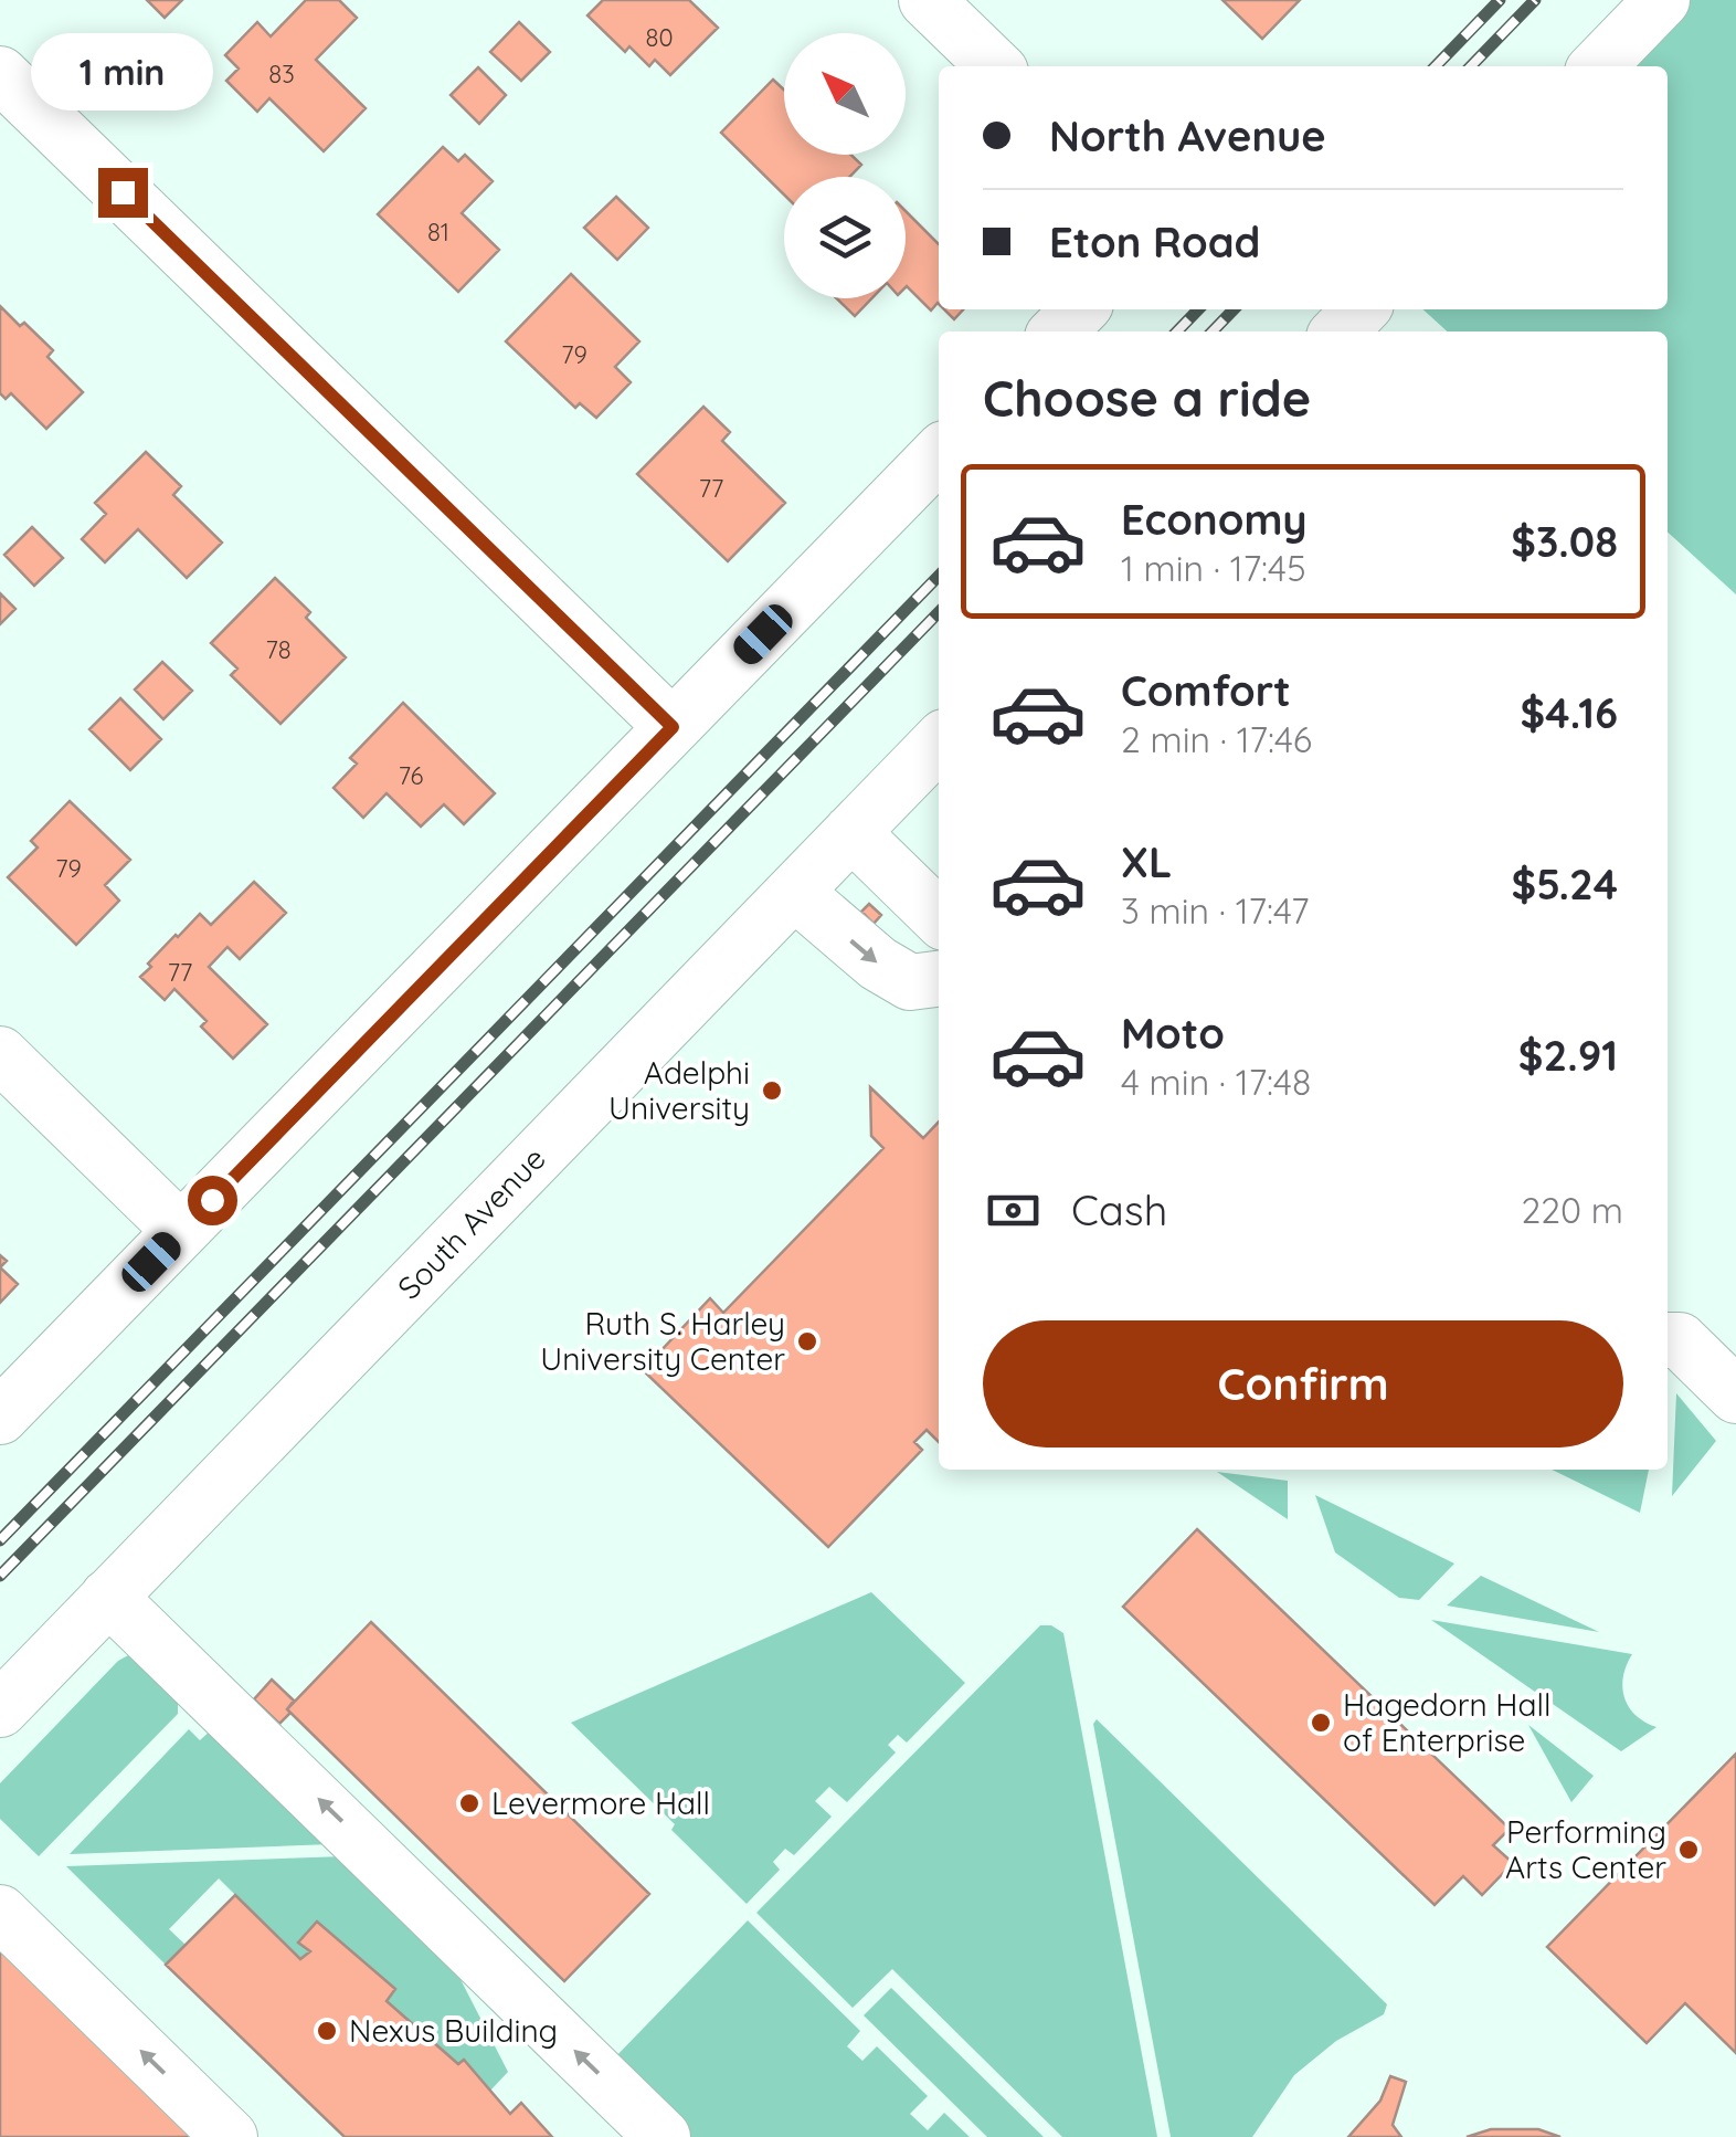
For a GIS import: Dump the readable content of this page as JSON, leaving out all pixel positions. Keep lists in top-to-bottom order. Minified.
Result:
{"streets":{"street":["South Avenue"]},"places":["Adelphi University","Ruth S. Harley University Center","Hagedorn Hall of Enterprise","Levermore Hall","Performing Arts Center","Nexus Building"],"house_numbers":["80","83","81","79","77","78","76","79","77"],"north":"top left","page":{"bubble":"1 min","banner":["North Avenue","Eton Road"],"heading":"Choose a ride","list":[{"name":"Economy","note":"1 min · 17:45","value":"$3.08"},{"name":"Comfort","note":"2 min · 17:46","value":"$4.16"},{"name":"XL","note":"3 min · 17:47","value":"$5.24"},{"name":"Moto","note":"4 min · 17:48","value":"$2.91"}],"pay":["Cash","220 m"],"buttons":"Confirm"}}
